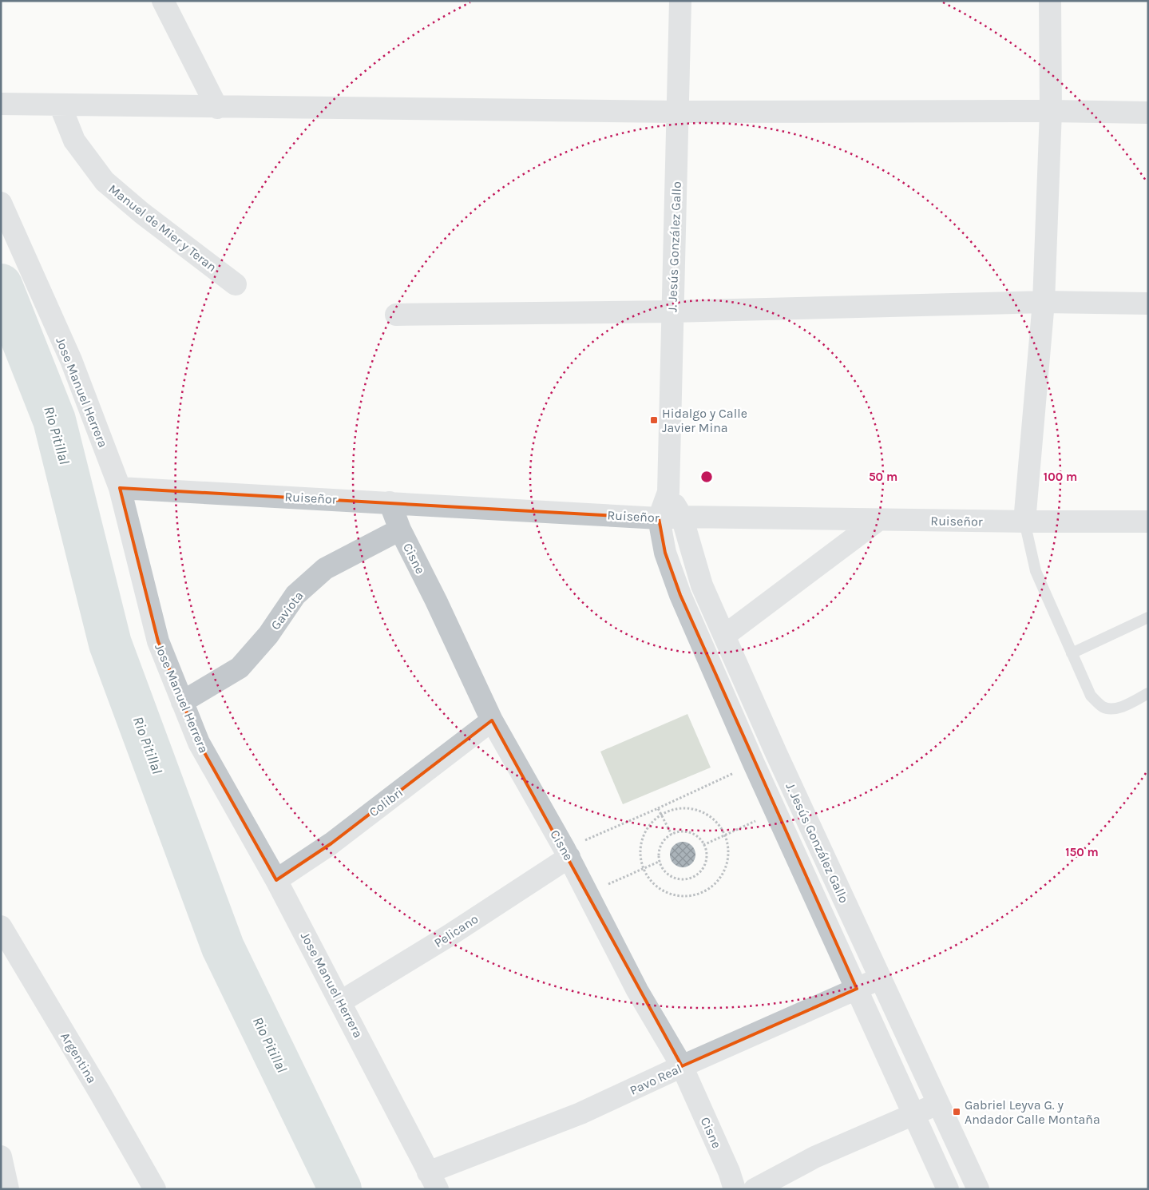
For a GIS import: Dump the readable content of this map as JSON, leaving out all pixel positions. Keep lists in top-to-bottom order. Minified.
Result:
{"streets":{"street":["Manuel de Mier y Teran","J. Jesús González Gallo","Jose Manuel Herrera","Ruiseñor","Cisne","Gaviota","Colibri","Pelicano","Argentina","Pavo Real"]},"crossings":[["J. Jesús González Gallo","Ruiseñor"],["J. Jesús González Gallo","Pavo Real"],["Jose Manuel Herrera","Ruiseñor"],["Jose Manuel Herrera","Gaviota"],["Jose Manuel Herrera","Colibri"],["Jose Manuel Herrera","Pelicano"],["Jose Manuel Herrera","Pavo Real"],["Ruiseñor","Cisne"],["Cisne","Gaviota"],["Cisne","Colibri"],["Cisne","Pelicano"],["Cisne","Pavo Real"]],"water":["Rio Pitillal"],"places":{"transit":["Hidalgo y Calle Javier Mina","Gabriel Leyva G. y Andador Calle Montaña"]},"rings":["50 m","100 m","150 m"]}
